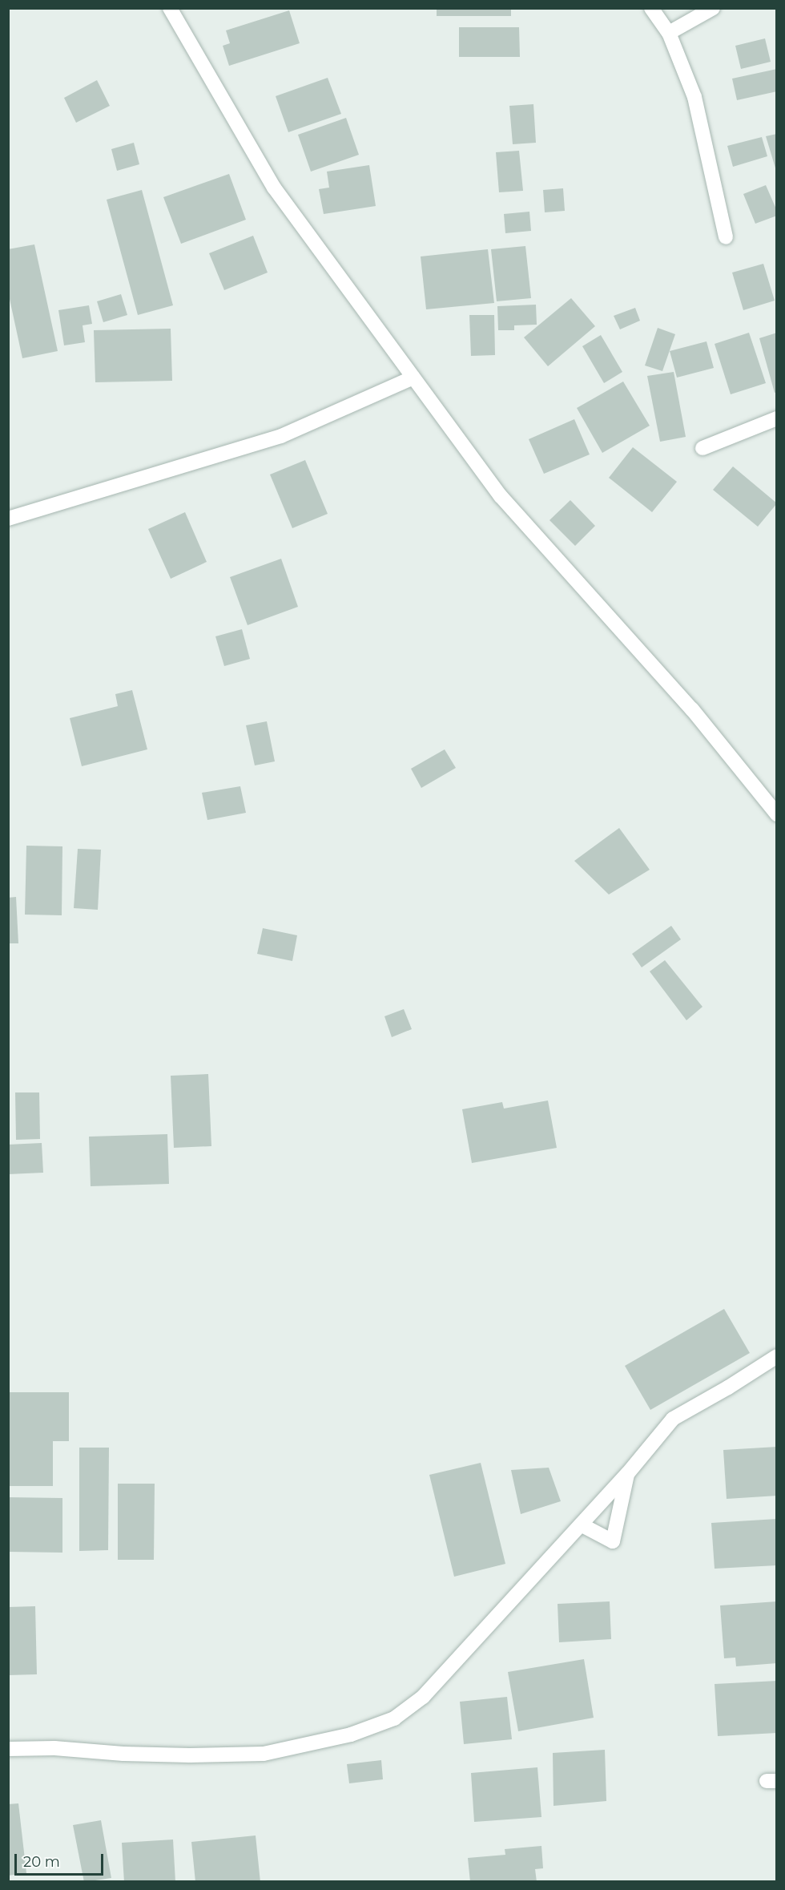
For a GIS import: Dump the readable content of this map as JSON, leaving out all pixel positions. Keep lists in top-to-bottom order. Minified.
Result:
{"scale_bar":"20 m"}
